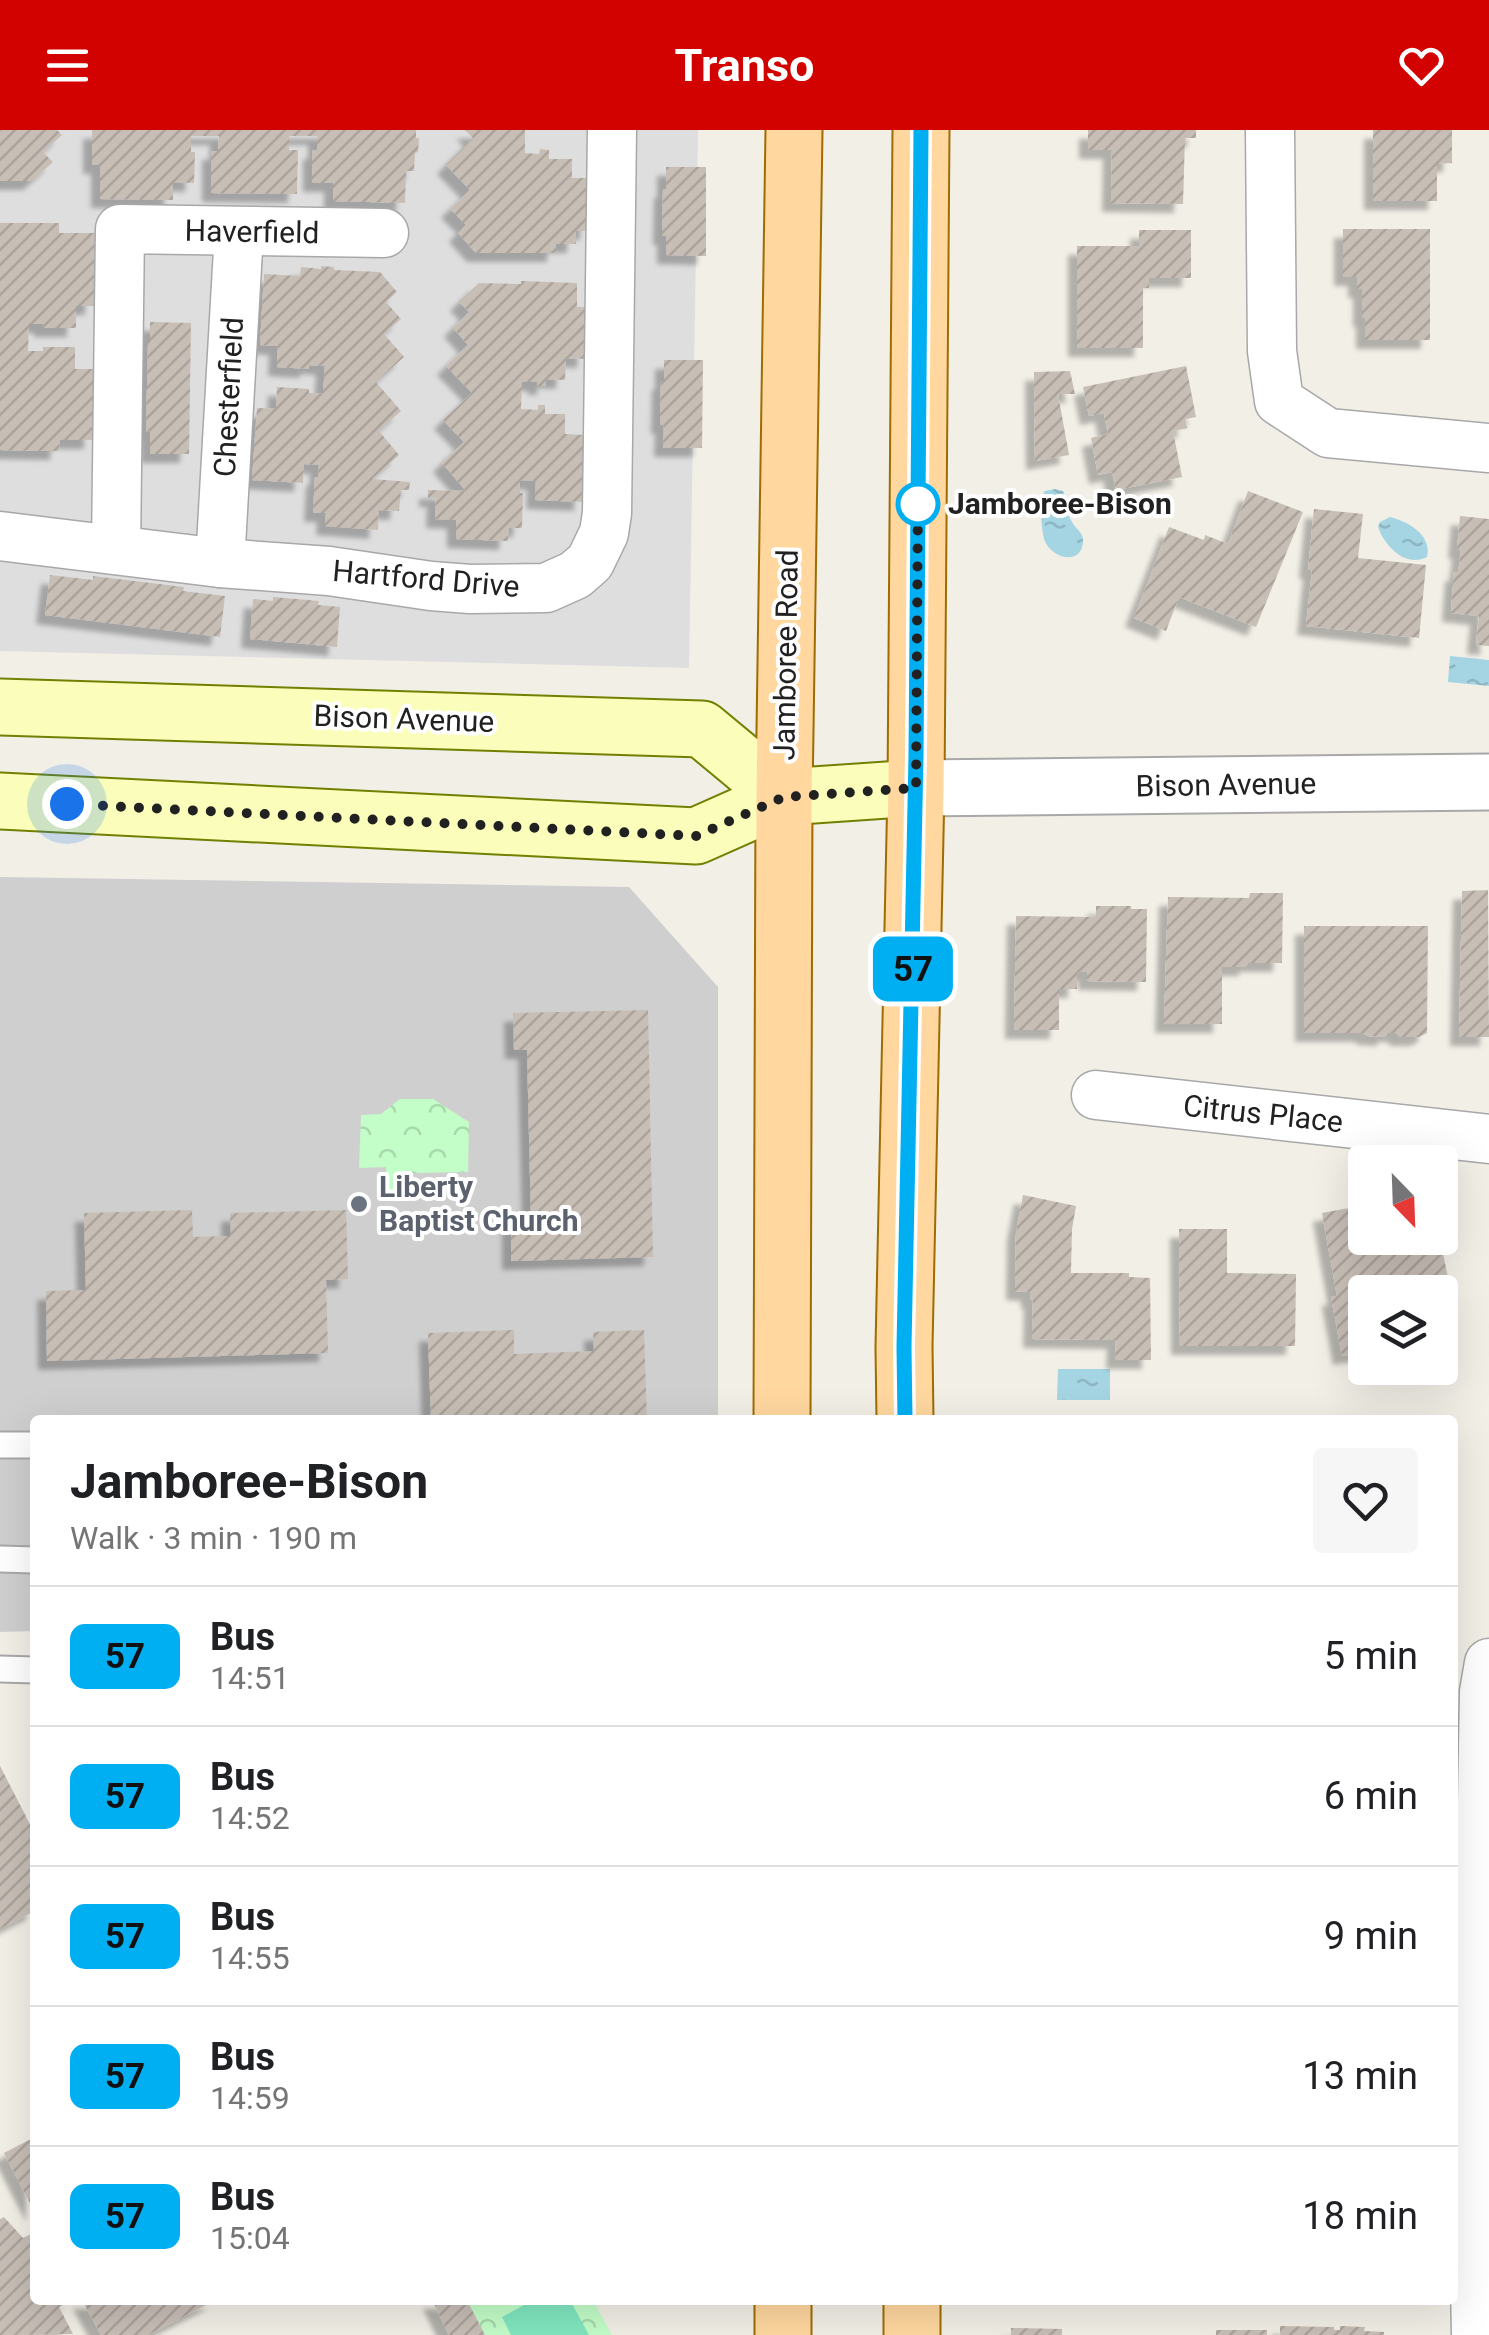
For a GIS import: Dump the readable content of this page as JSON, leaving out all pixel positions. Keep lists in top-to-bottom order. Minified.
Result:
{"streets":{"main road":["Jamboree Road","Bison Avenue"],"street":["Haverfield","Chesterfield","Hartford Drive","Citrus Place"]},"crossings":[["Haverfield","Chesterfield"],["Haverfield","Hartford Drive"],["Chesterfield","Hartford Drive"],["Jamboree Road","Bison Avenue"]],"places":["Jamboree-Bison","Liberty Baptist Church"],"lines":["bus line 57"],"north":"bottom right","page":{"header":"Transo","on_map":"57","heading":["Jamboree-Bison","Walk · 3 min · 190 m"],"list":[{"mark":"57","name":"Bus","note":"14:51","value":"5 min"},{"mark":"57","name":"Bus","note":"14:52","value":"6 min"},{"mark":"57","name":"Bus","note":"14:55","value":"9 min"},{"mark":"57","name":"Bus","note":"14:59","value":"13 min"},{"mark":"57","name":"Bus","note":"15:04","value":"18 min"}]}}
